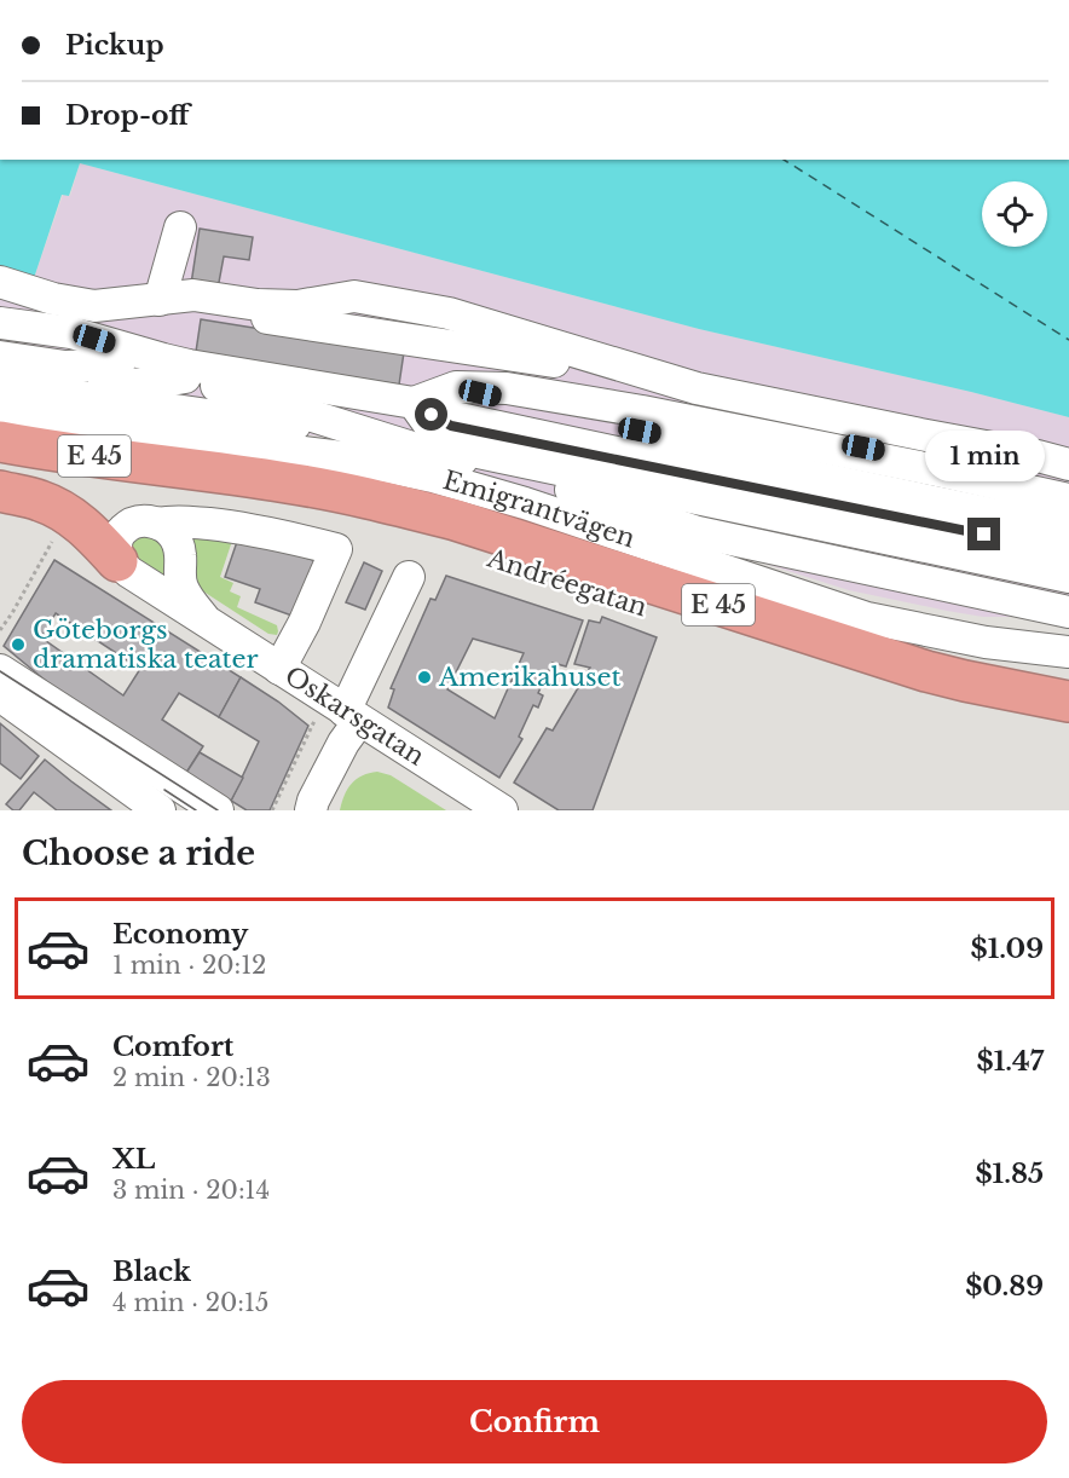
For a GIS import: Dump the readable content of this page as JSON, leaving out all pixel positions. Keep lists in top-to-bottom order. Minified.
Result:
{"streets":{"highway":["E 45","Andréegatan"],"street":["Emigrantvägen","Oskarsgatan"]},"crossings":[["E 45","Andréegatan"]],"places":["Göteborgs dramatiska teater","Amerikahuset"],"page":{"banner":["Pickup","Drop-off"],"bubble":"1 min","heading":"Choose a ride","list":[{"name":"Economy","note":"1 min · 20:12","value":"$1.09"},{"name":"Comfort","note":"2 min · 20:13","value":"$1.47"},{"name":"XL","note":"3 min · 20:14","value":"$1.85"},{"name":"Black","note":"4 min · 20:15","value":"$0.89"}],"buttons":"Confirm"}}
